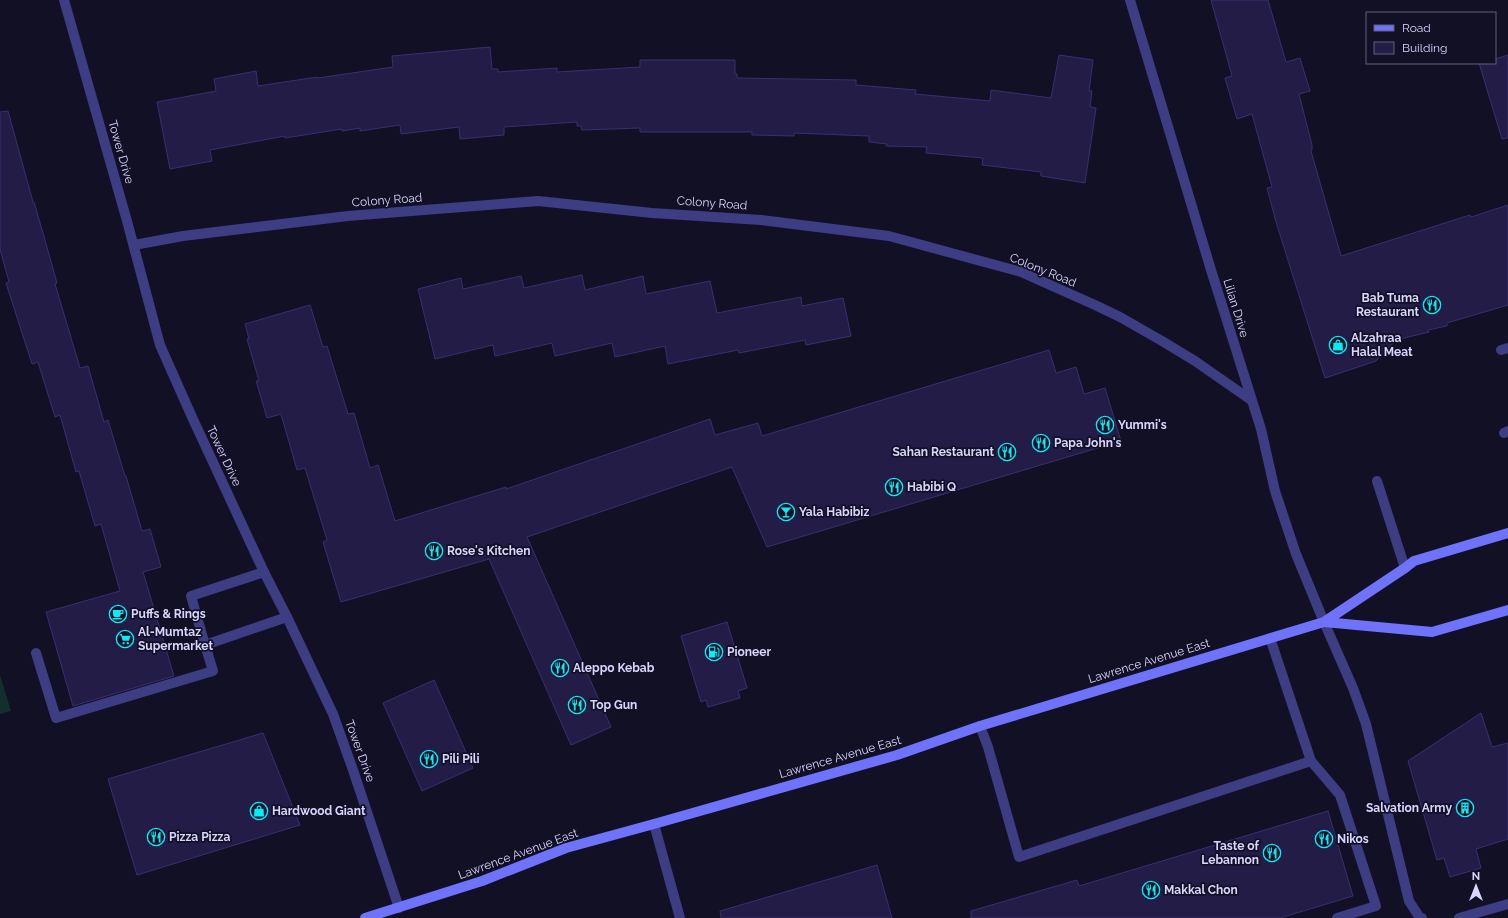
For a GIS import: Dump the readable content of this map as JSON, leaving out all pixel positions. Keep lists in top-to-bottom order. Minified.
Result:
{"streets":{"main road":["Lawrence Avenue East"],"street":["Tower Drive","Colony Road","Lilian Drive"]},"crossings":[["Tower Drive","Colony Road"],["Tower Drive","Lawrence Avenue East"],["Colony Road","Lilian Drive"],["Lilian Drive","Lawrence Avenue East"]],"places":{"restaurant":["Bab Tuma Restaurant","Yummi's","Papa John's","Sahan Restaurant","Habibi Q","Rose's Kitchen","Aleppo Kebab","Top Gun","Pili Pili","Pizza Pizza","Nikos","Taste of Lebannon","Makkal Chon"],"shop":["Alzahraa Halal Meat","Hardwood Giant"],"bar":["Yala Habibiz"],"cafe":["Puffs & Rings"],"supermarket":["Al-Mumtaz Supermarket"],"fuel station":["Pioneer"],"building":["Salvation Army"]},"legend":["Road","Building"],"north":"top"}
